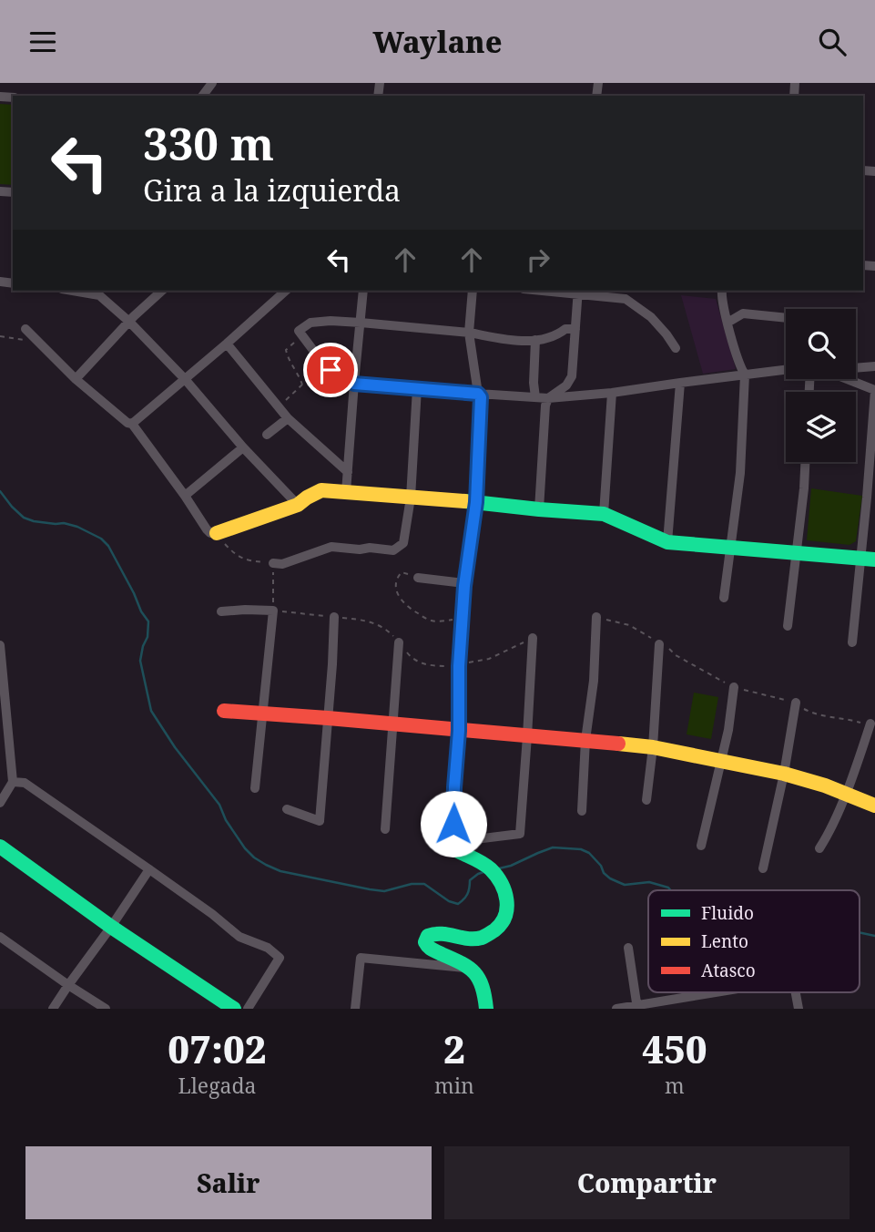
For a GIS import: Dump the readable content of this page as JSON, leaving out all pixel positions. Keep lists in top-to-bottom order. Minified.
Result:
{"legend":["Fluido","Lento","Atasco"],"page":{"header":"Waylane","turn":["330 m","Gira a la izquierda"],"eta":["07:02","Llegada","2","min","450","m"],"buttons":["Salir","Compartir"]}}
